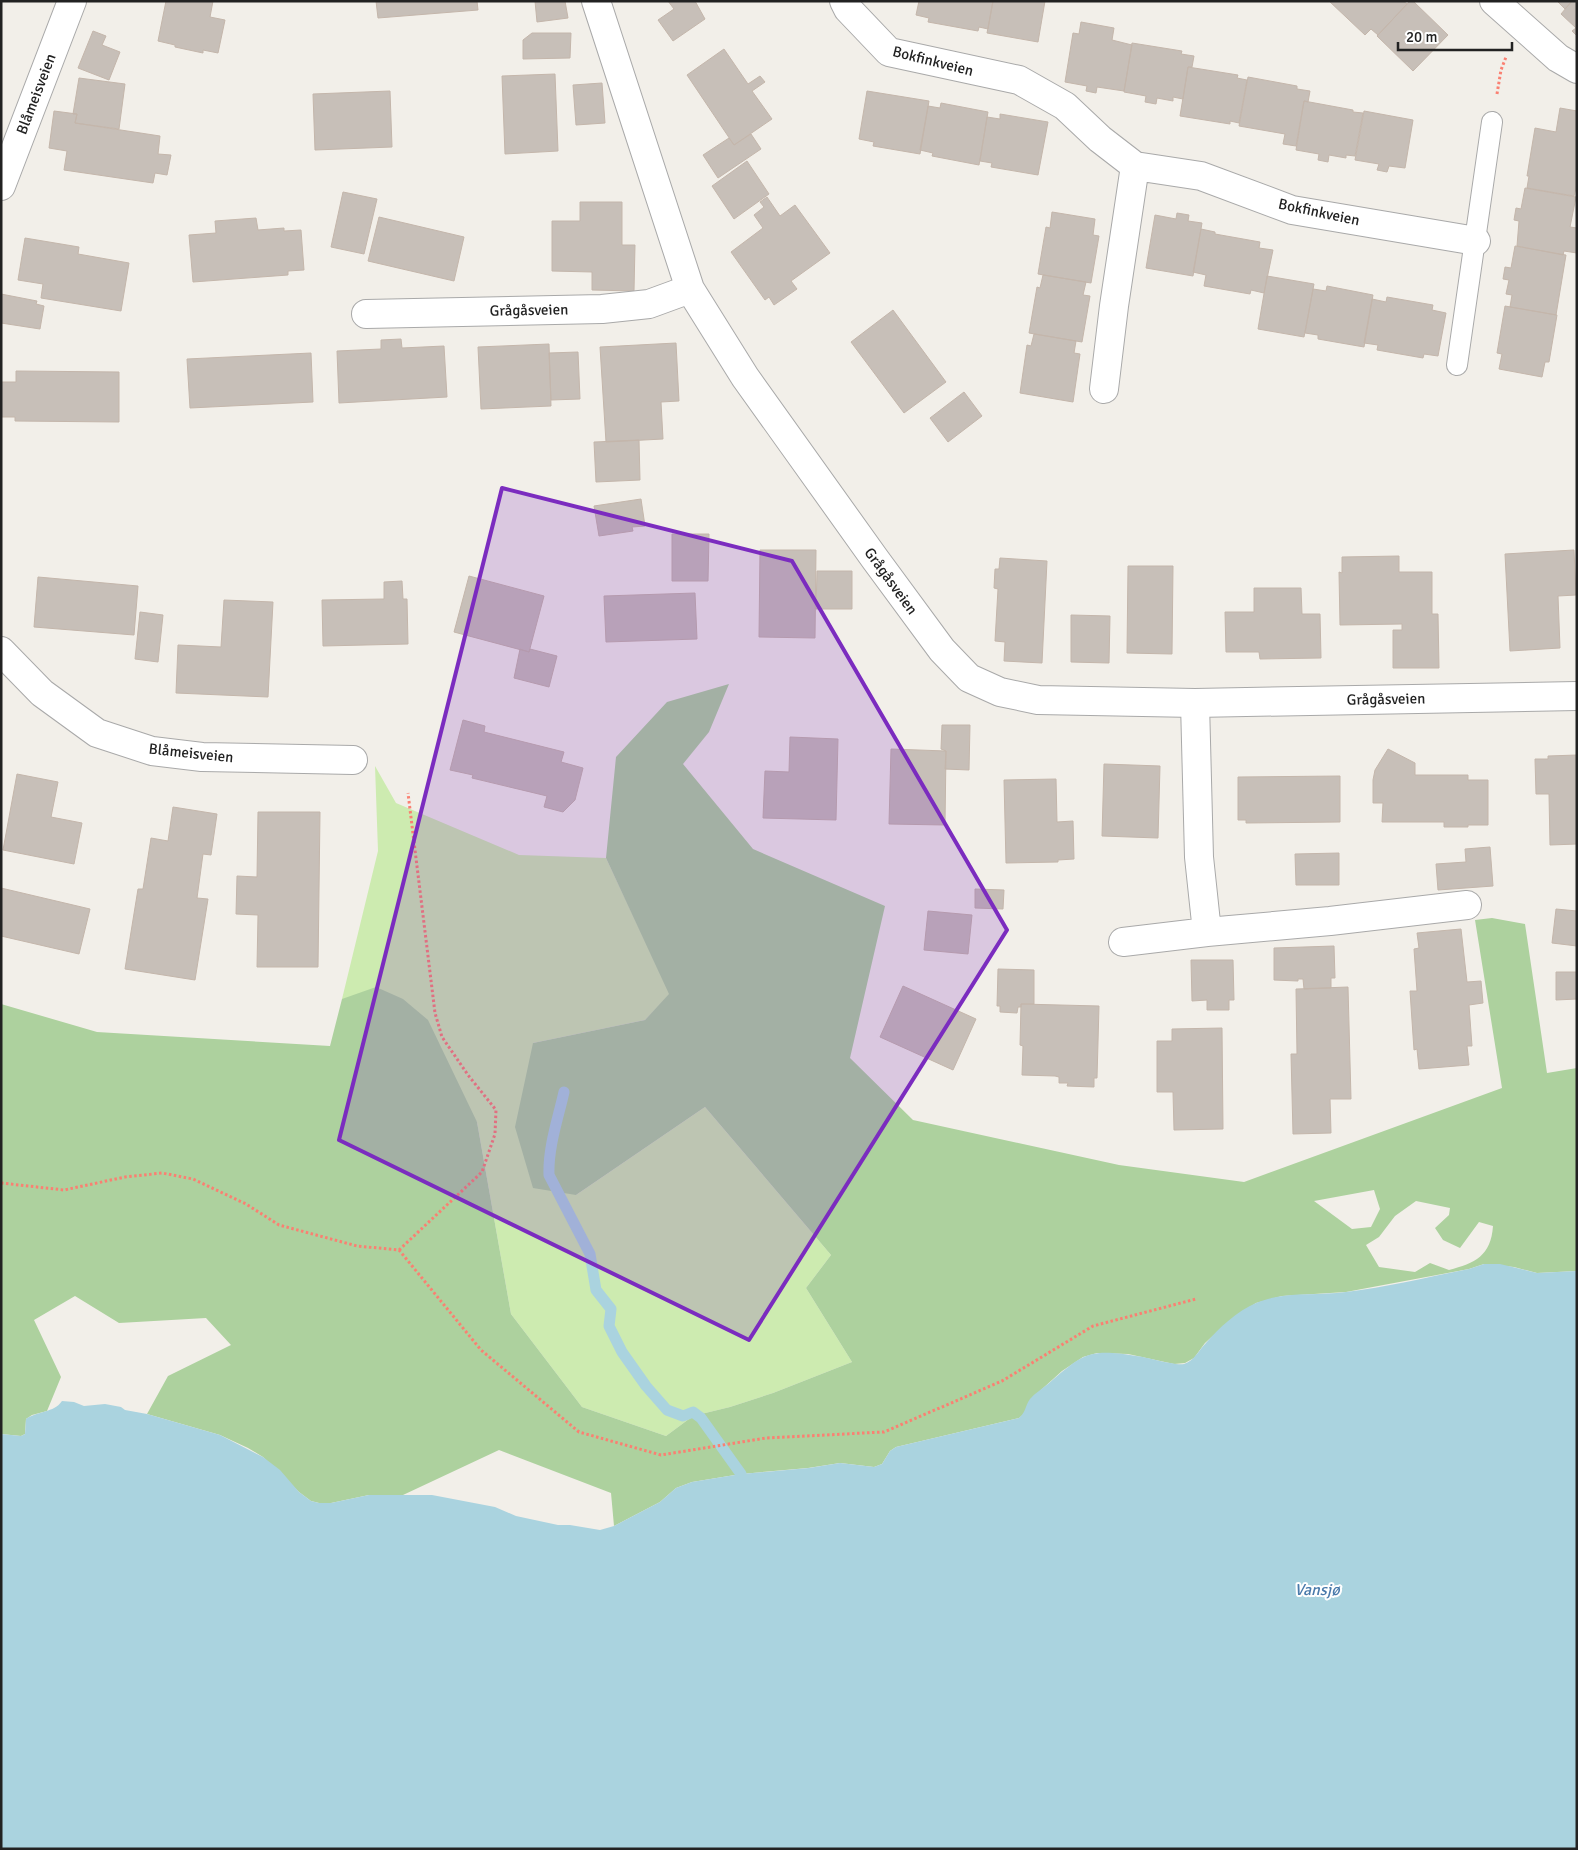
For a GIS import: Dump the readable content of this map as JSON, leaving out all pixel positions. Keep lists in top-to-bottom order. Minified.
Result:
{"streets":{"street":["Bokfinkveien","Blåmeisveien","Grågåsveien"]},"water":["Vansjø"],"scale_bar":"20 m"}
